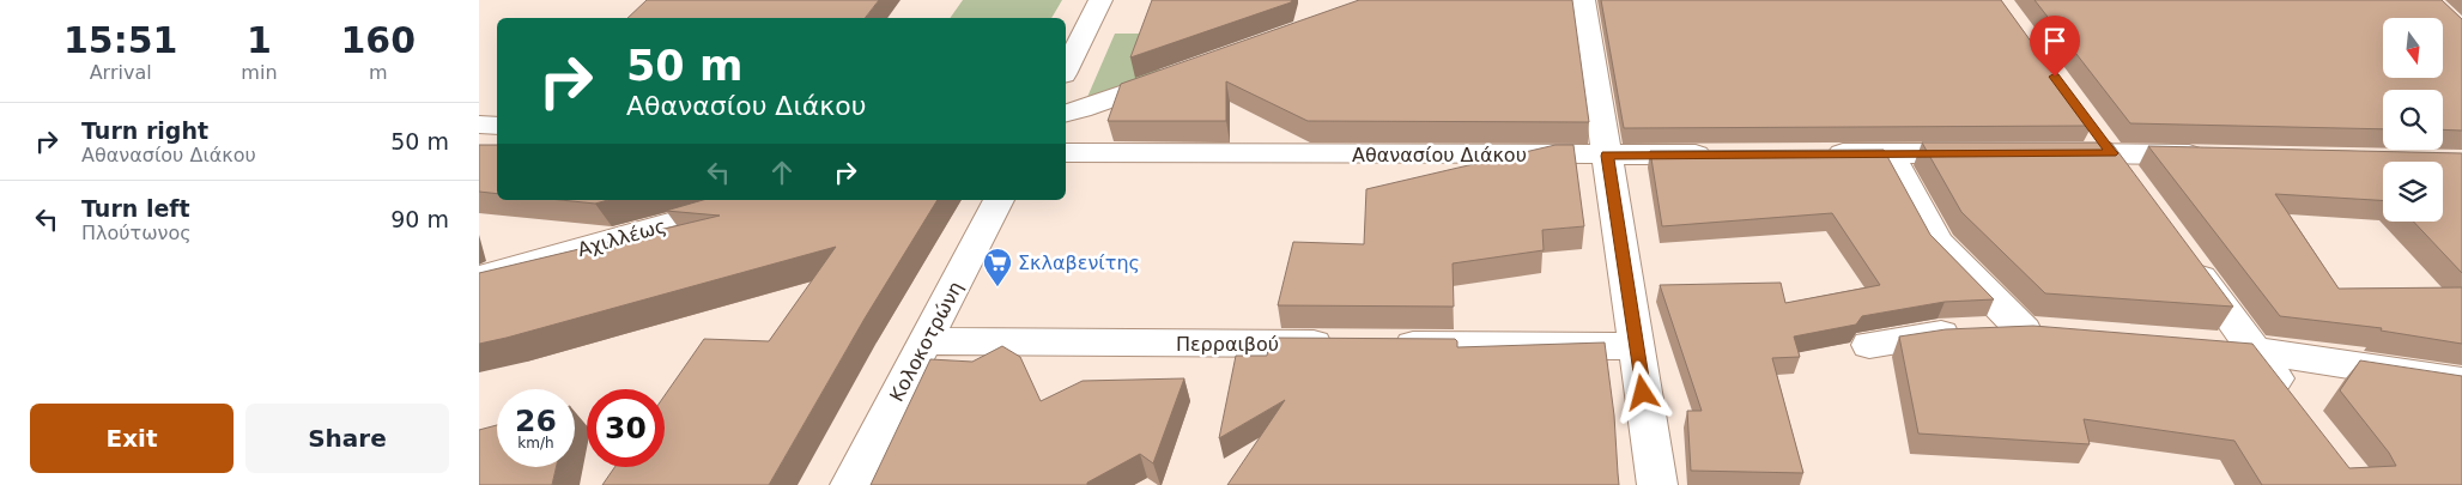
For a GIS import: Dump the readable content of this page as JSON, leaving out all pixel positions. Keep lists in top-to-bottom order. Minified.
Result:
{"streets":{"street":["Αθανασίου Διάκου","Αχιλλέως","Κολοκοτρώνη","Περραιβού"]},"crossings":[["Κολοκοτρώνη","Περραιβού"]],"places":{"supermarket":["Σκλαβενίτης"]},"north":"bottom","page":{"eta":["15:51","Arrival","1","min","160","m"],"turn":["50 m","Αθανασίου Διάκου"],"list":[{"name":"Turn right","note":"Αθανασίου Διάκου","value":"50 m"},{"name":"Turn left","note":"Πλούτωνος","value":"90 m"}],"speed":"26 km/h","limit":"30","buttons":["Exit","Share"]}}
